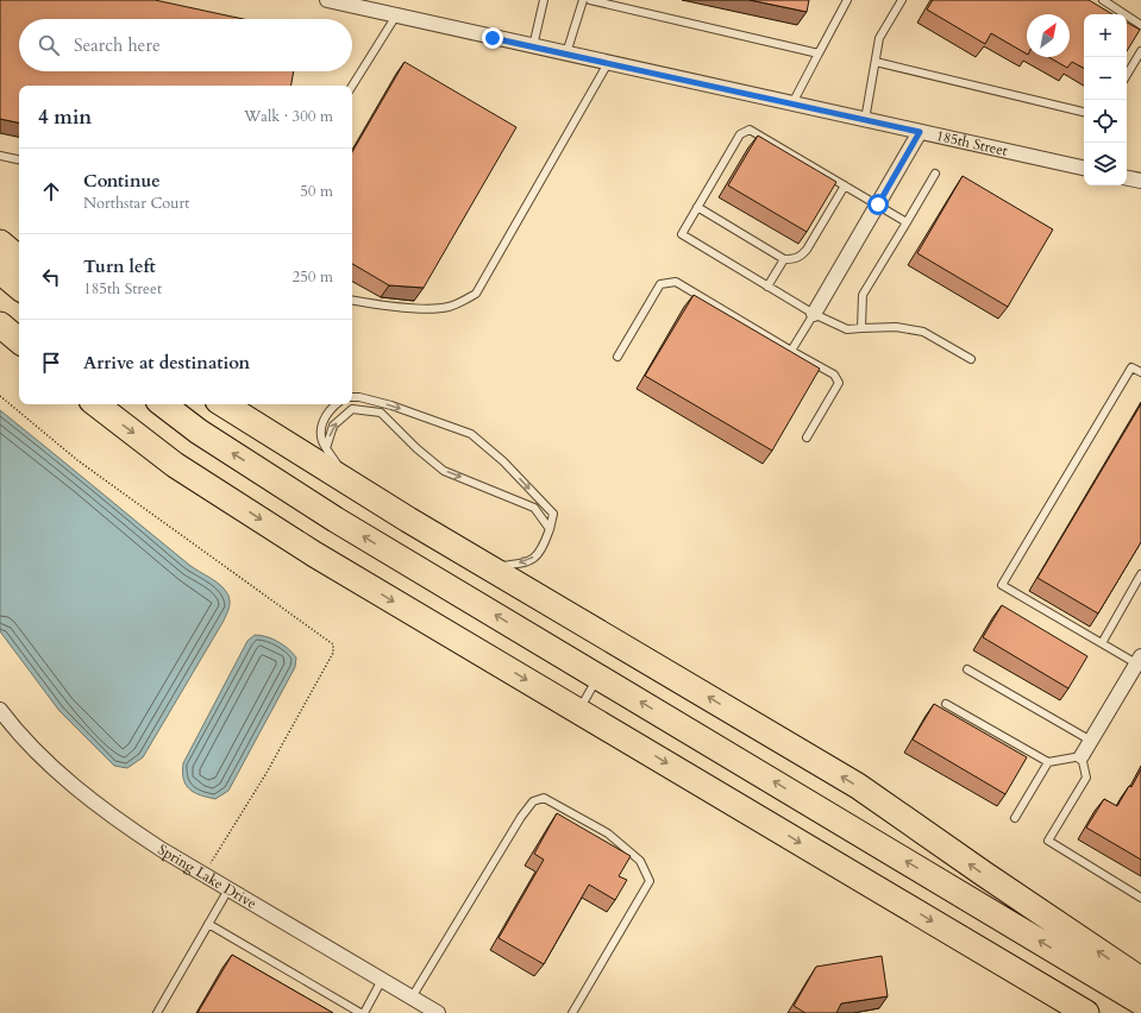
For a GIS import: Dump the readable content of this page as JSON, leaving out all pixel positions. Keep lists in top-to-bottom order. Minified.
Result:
{"streets":{"street":["185th Street","Spring Lake Drive"]},"north":"top right","page":{"map_buttons":["+","−"],"search":"Search here","heading":["4 min","Walk · 300 m"],"list":[["Continue","Northstar Court","50 m"],["Turn left","185th Street","250 m"],"Arrive at destination"]}}
